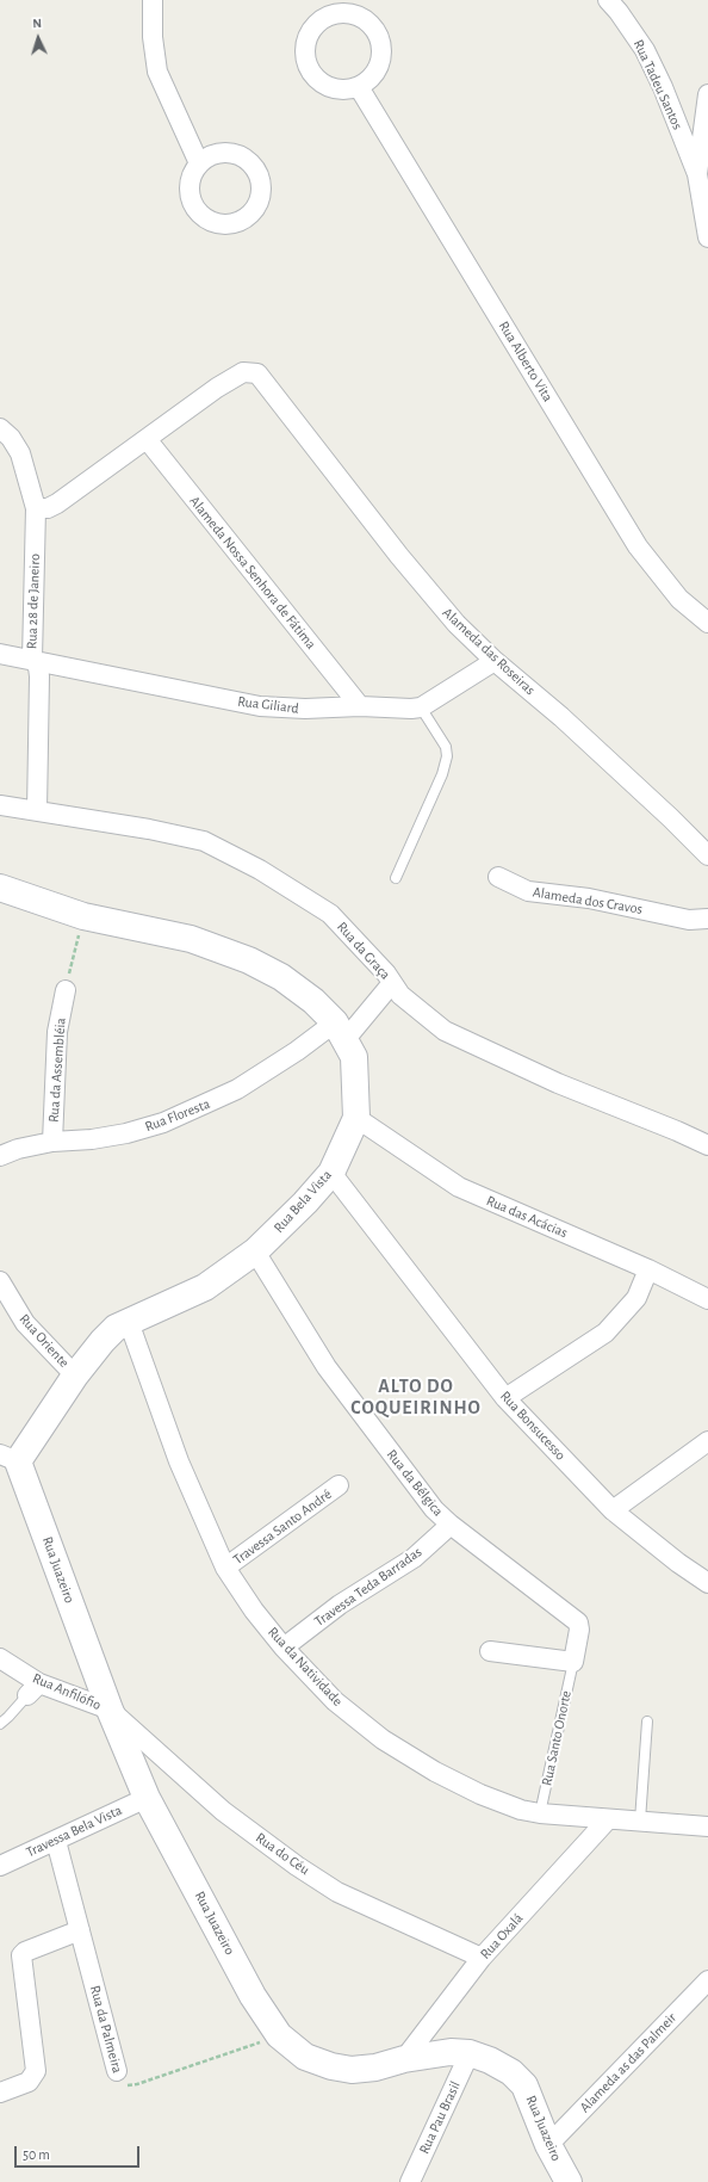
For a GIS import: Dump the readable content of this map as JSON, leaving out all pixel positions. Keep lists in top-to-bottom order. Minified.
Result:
{"streets":{"main road":["Rua Bela Vista","Rua Juazeiro"],"street":["Rua Tadeu Santos","Rua Alberto Vita","Alameda Nossa Senhora de Fátima","Rua 28 de Janeiro","Alameda das Roseiras","Rua Giliard","Alameda dos Cravos","Rua da Graça","Rua da Assembléia","Rua Floresta","Rua das Acácias","Rua Oriente","Rua Bonsucesso","Rua da Bélgica","Travessa Santo André","Travessa Teda Barradas","Rua da Natividade","Rua Anfilófio","Travessa Bela Vista","Rua do Céu","Rua Oxalá","Rua da Palmeira","Alameda as das Palmeir","Rua Pau Brasil"],"lane":["Rua Santo Onorte"]},"crossings":[["Alameda Nossa Senhora de Fátima","Alameda das Roseiras"],["Alameda Nossa Senhora de Fátima","Rua Giliard"],["Rua 28 de Janeiro","Rua Giliard"],["Rua 28 de Janeiro","Rua da Graça"],["Alameda das Roseiras","Rua Giliard"],["Rua da Graça","Rua Floresta"],["Rua da Assembléia","Rua Floresta"],["Rua Floresta","Rua Bela Vista"],["Rua Bela Vista","Rua das Acácias"],["Rua Bela Vista","Rua Oriente"],["Rua Bela Vista","Rua Bonsucesso"],["Rua Bela Vista","Rua da Bélgica"],["Rua Bela Vista","Rua Juazeiro"],["Rua Bela Vista","Rua da Natividade"],["Rua da Bélgica","Travessa Teda Barradas"],["Rua da Bélgica","Rua Santo Onorte"],["Travessa Santo André","Rua da Natividade"],["Rua Juazeiro","Rua Anfilófio"],["Rua Juazeiro","Travessa Bela Vista"],["Rua Juazeiro","Rua do Céu"],["Rua Juazeiro","Rua Oxalá"],["Rua Juazeiro","Rua da Palmeira"],["Rua Juazeiro","Alameda as das Palmeir"],["Rua Juazeiro","Rua Pau Brasil"],["Travessa Teda Barradas","Rua da Natividade"],["Rua da Natividade","Rua Santo Onorte"],["Rua da Natividade","Rua Oxalá"],["Rua Anfilófio","Rua do Céu"],["Travessa Bela Vista","Rua da Palmeira"],["Rua do Céu","Rua Oxalá"]],"districts":["ALTO DO COQUEIRINHO"],"scale_bar":"50 m","north":"top"}
